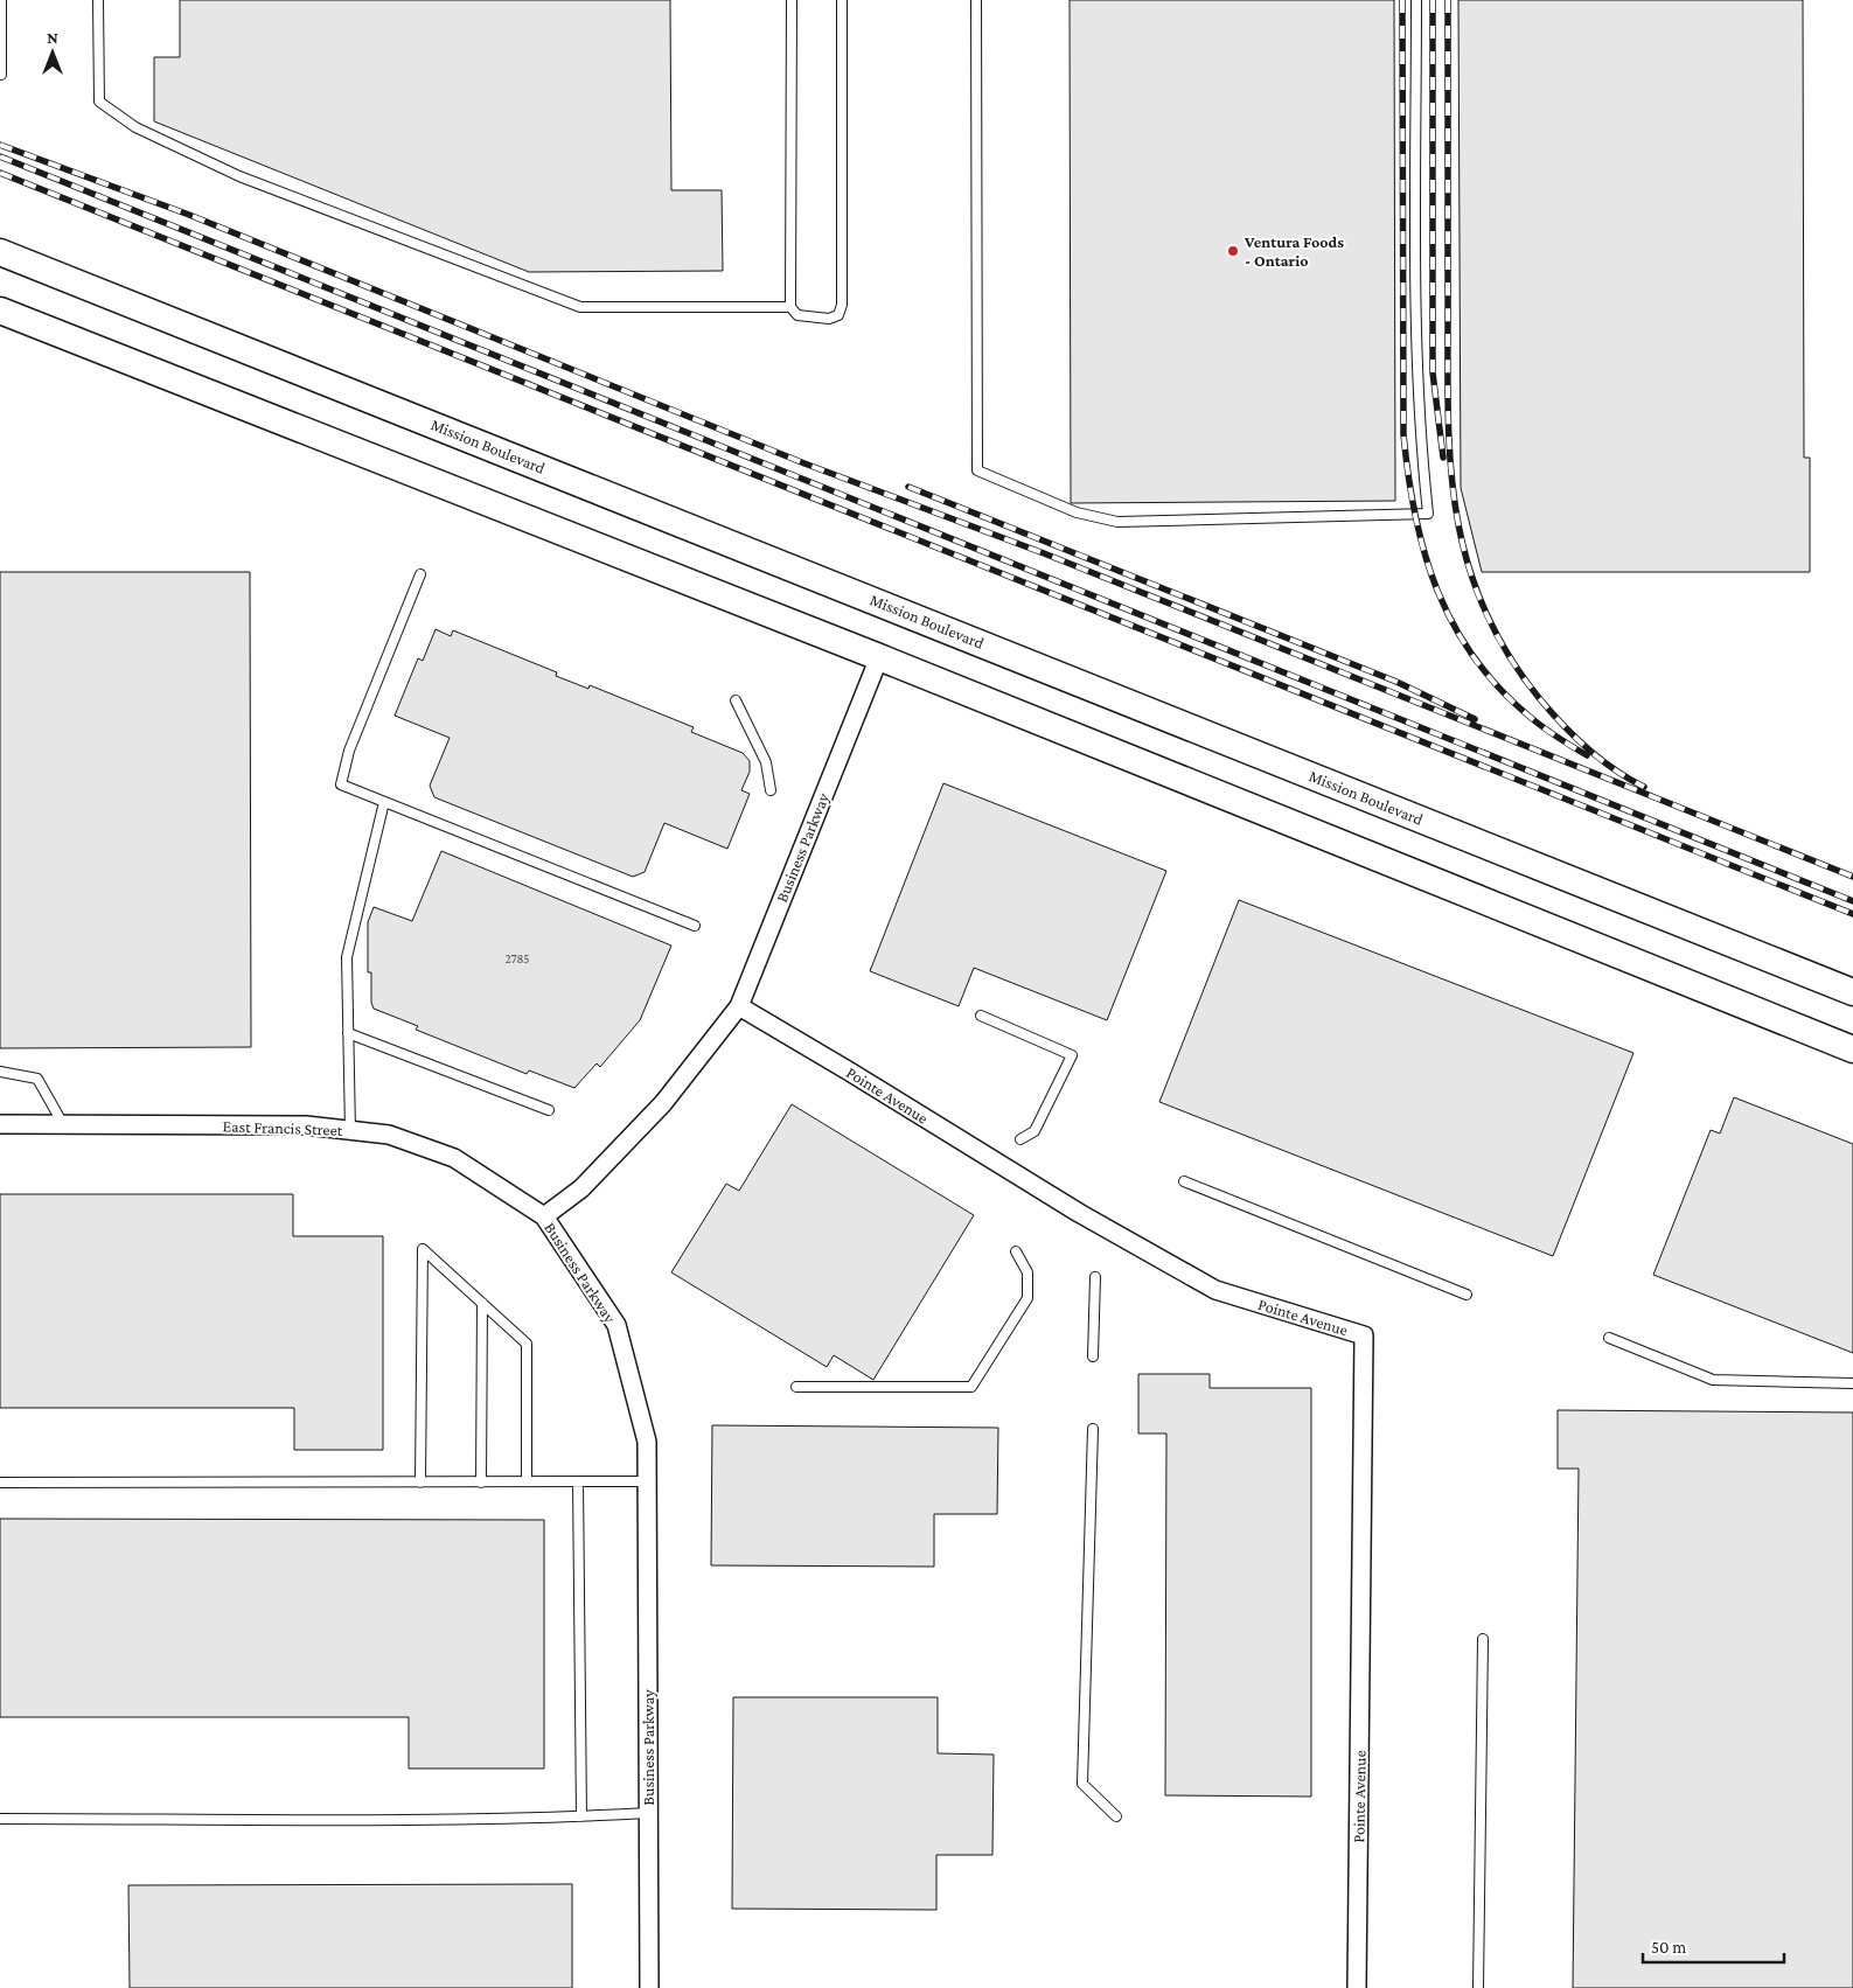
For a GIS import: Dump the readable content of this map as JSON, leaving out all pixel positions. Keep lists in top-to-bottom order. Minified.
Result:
{"streets":{"main road":["Mission Boulevard"],"street":["Business Parkway","Pointe Avenue","East Francis Street"]},"crossings":[["Business Parkway","Pointe Avenue"],["Business Parkway","East Francis Street"]],"places":["Ventura Foods - Ontario"],"house_numbers":["2785"],"scale_bar":"50 m","north":"top"}
